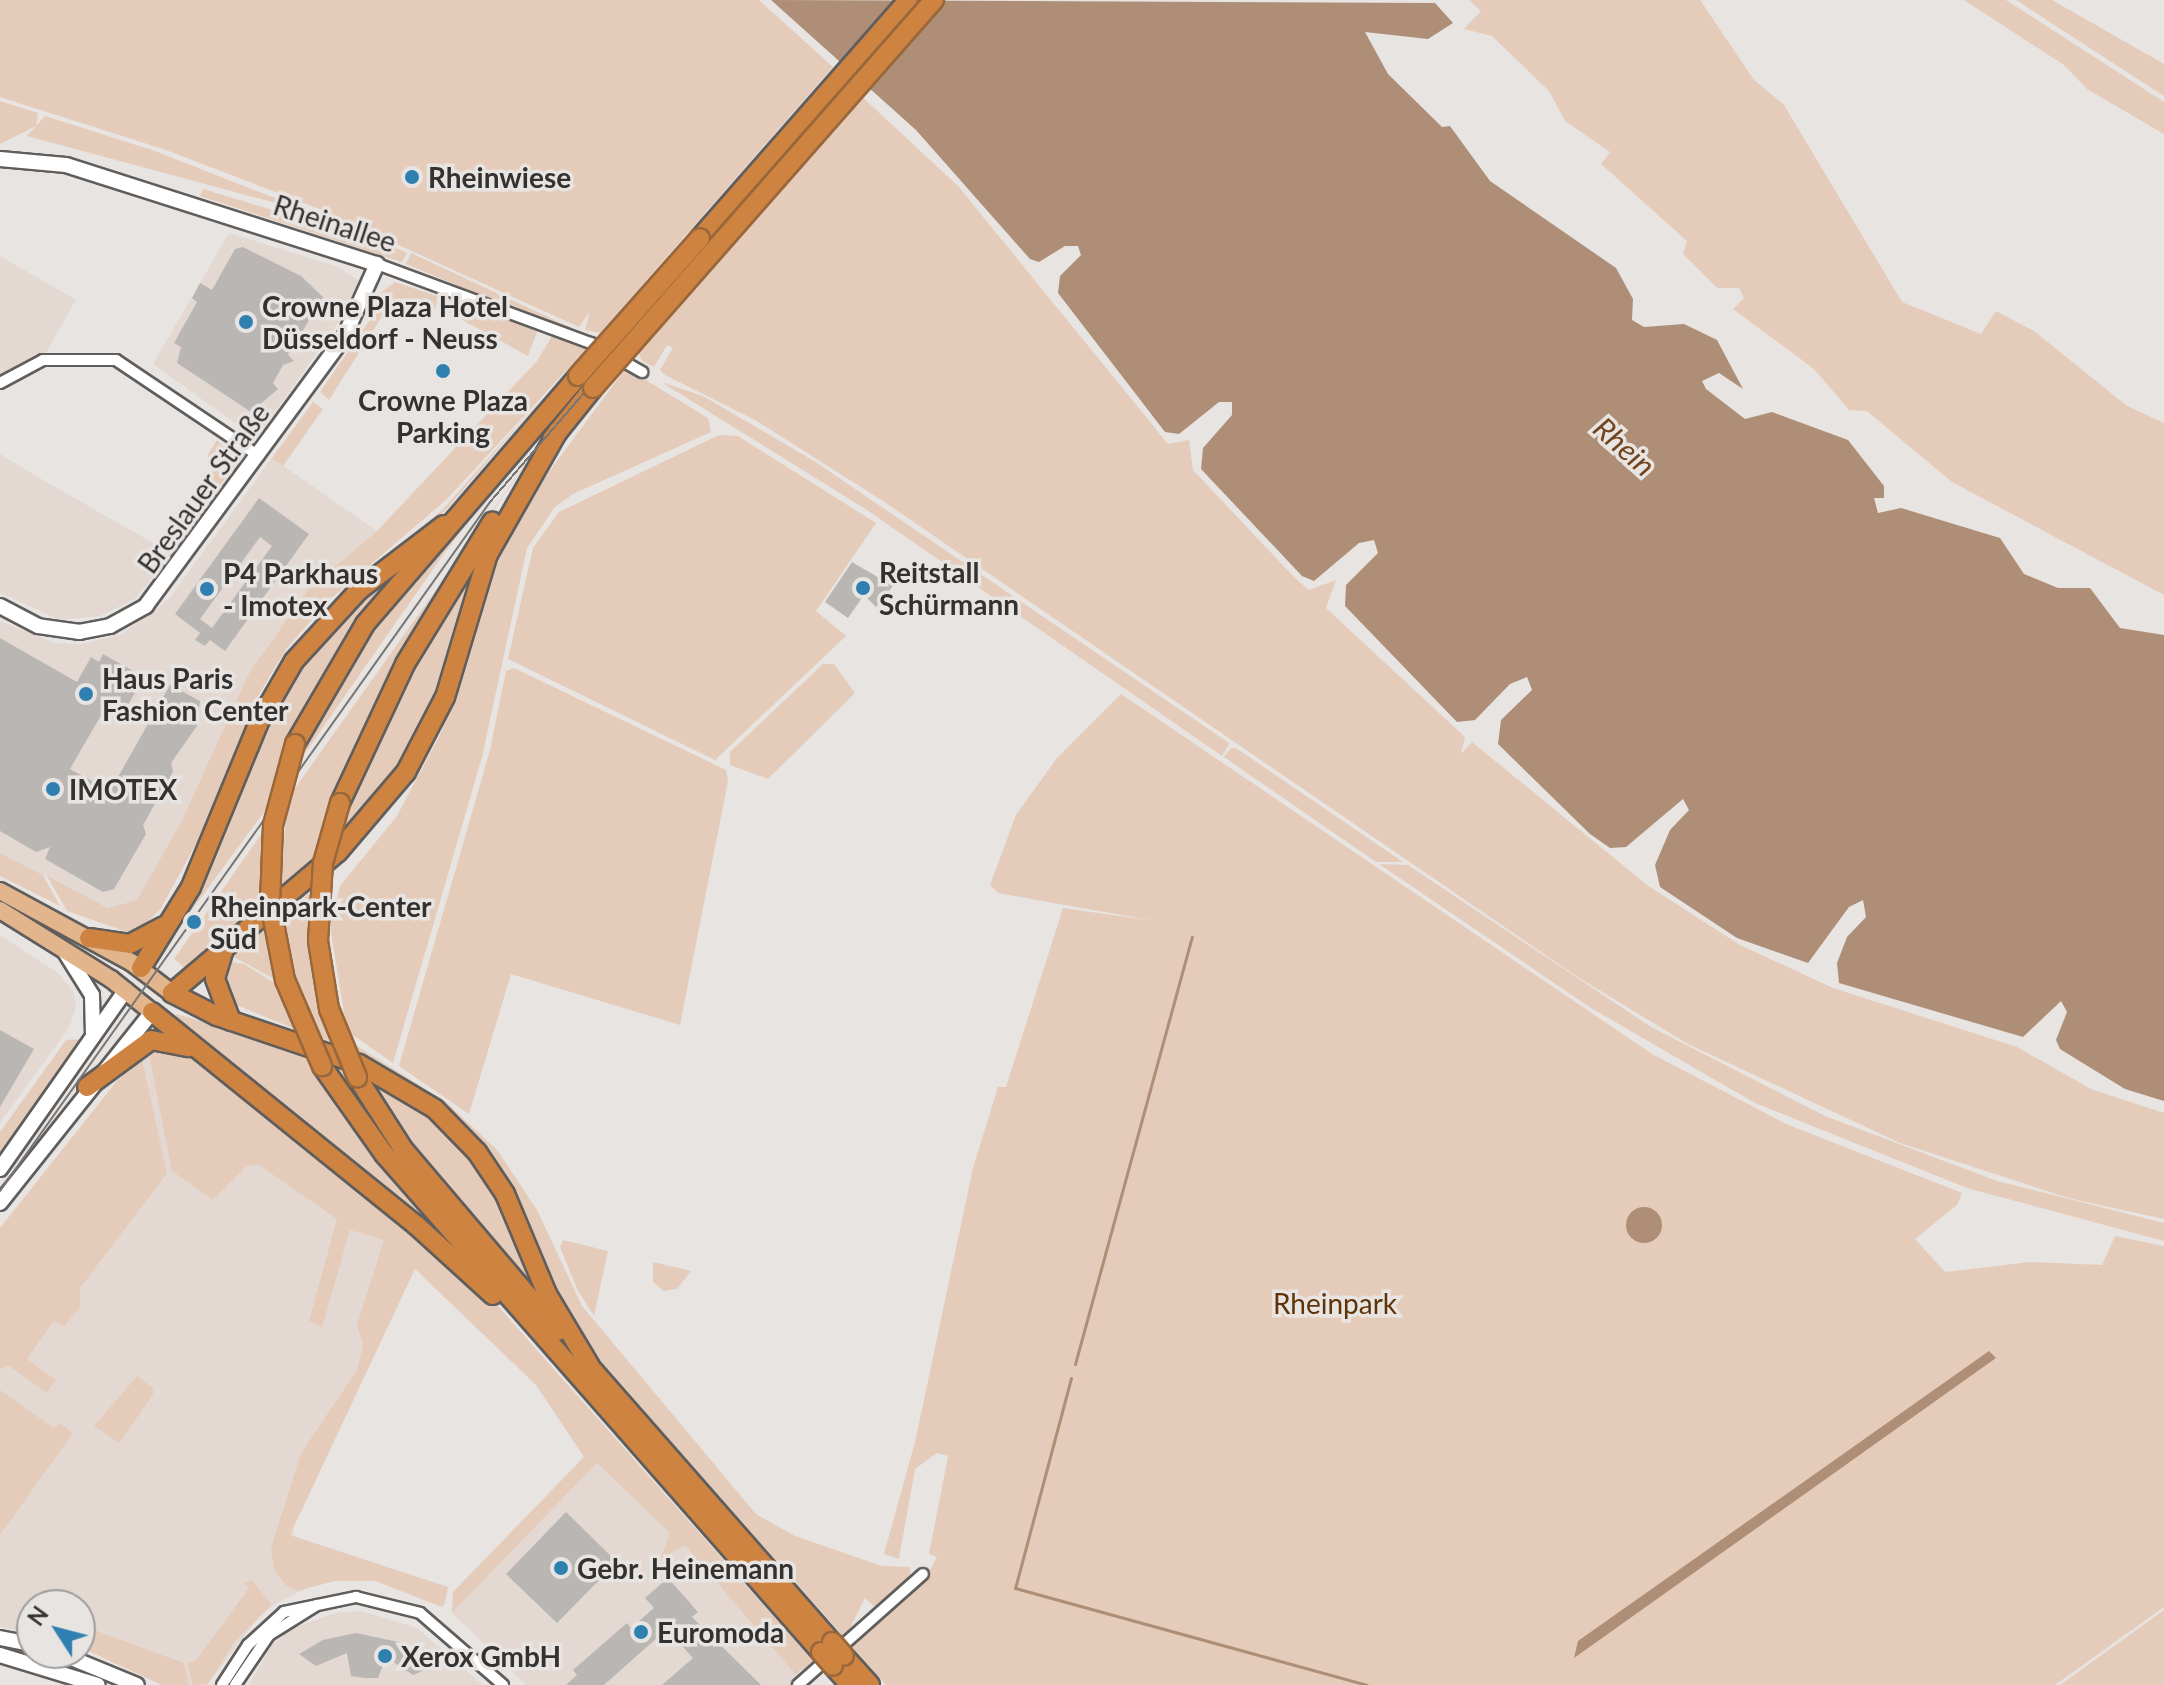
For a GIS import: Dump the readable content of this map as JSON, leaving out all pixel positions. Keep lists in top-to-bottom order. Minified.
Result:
{"streets":{"street":["Rheinallee","Breslauer Straße"]},"crossings":[["Rheinallee","Breslauer Straße"]],"water":["Rhein"],"parks":["Rheinpark"],"places":["Rheinwiese","Crowne Plaza Hotel Düsseldorf - Neuss","Crowne Plaza Parking","Reitstall Schürmann","P4 Parkhaus - Imotex","Haus Paris Fashion Center","IMOTEX","Rheinpark-Center Süd","Gebr. Heinemann","Euromoda","Xerox GmbH"],"north":"top left"}
